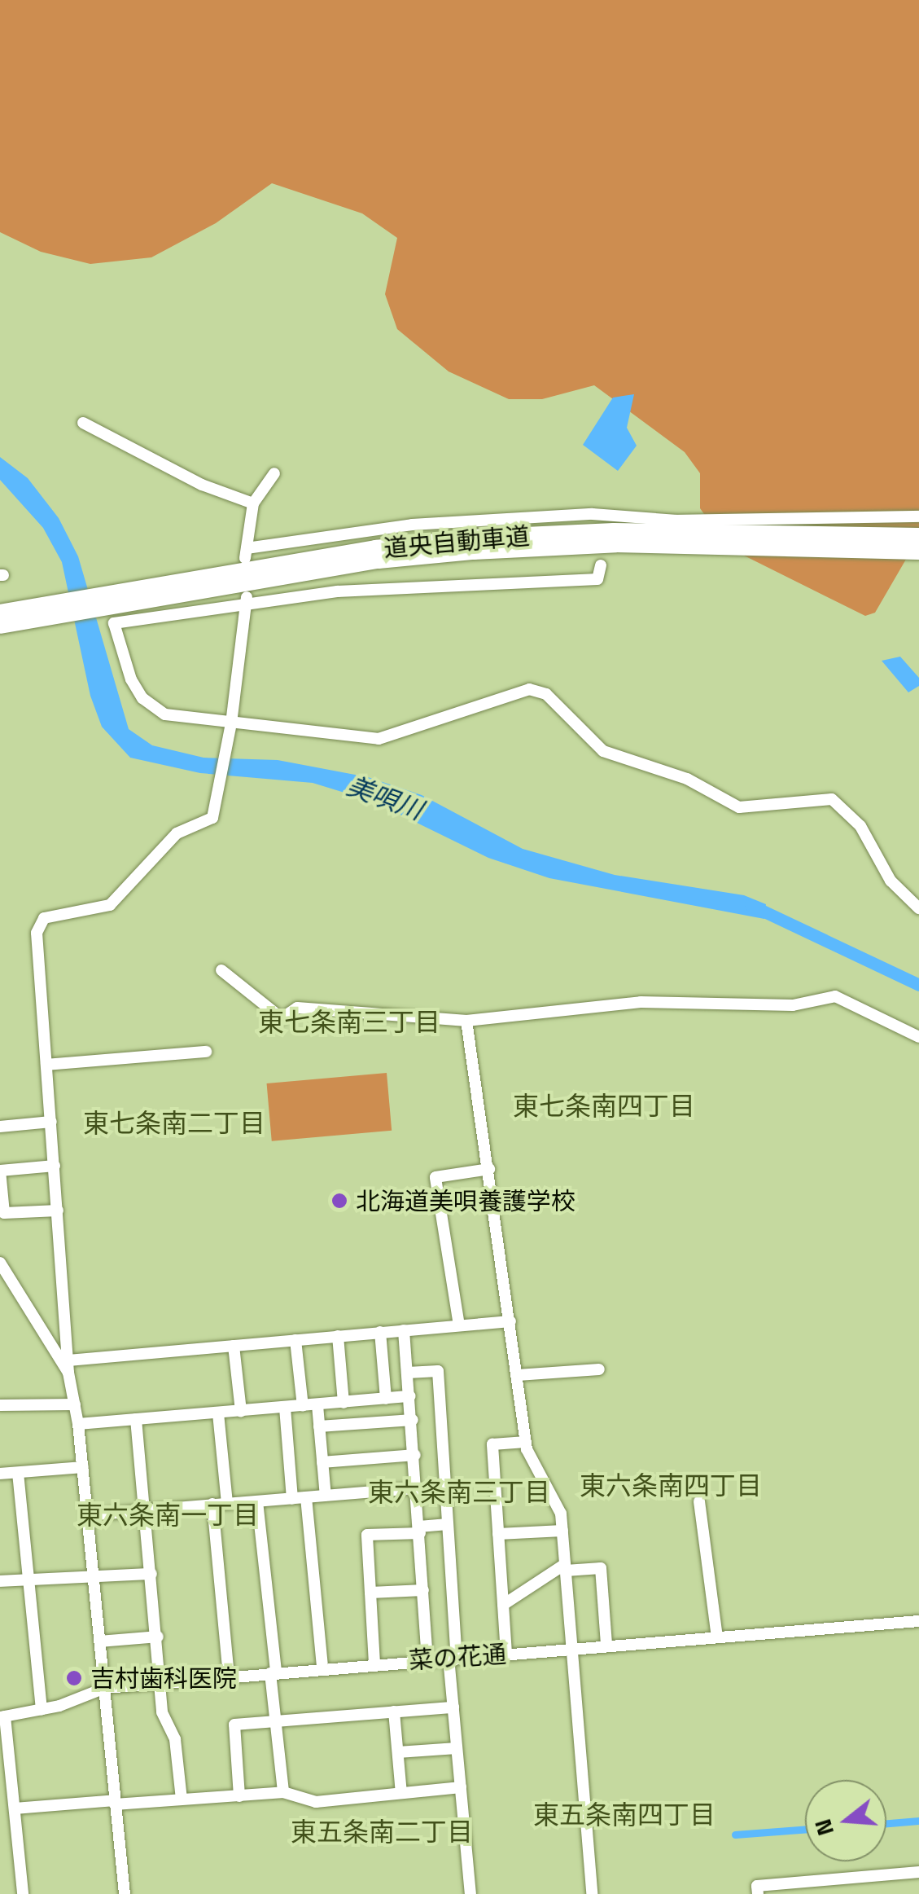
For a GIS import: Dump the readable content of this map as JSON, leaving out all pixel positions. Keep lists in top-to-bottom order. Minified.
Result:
{"streets":{"highway":["道央自動車道"],"street":["菜の花通"]},"districts":["東七条南三丁目","東七条南四丁目","東七条南二丁目","東六条南四丁目","東六条南三丁目","東六条南一丁目","東五条南四丁目","東五条南二丁目"],"water":["美唄川"],"places":["北海道美唄養護学校","吉村歯科医院"],"north":"left"}
